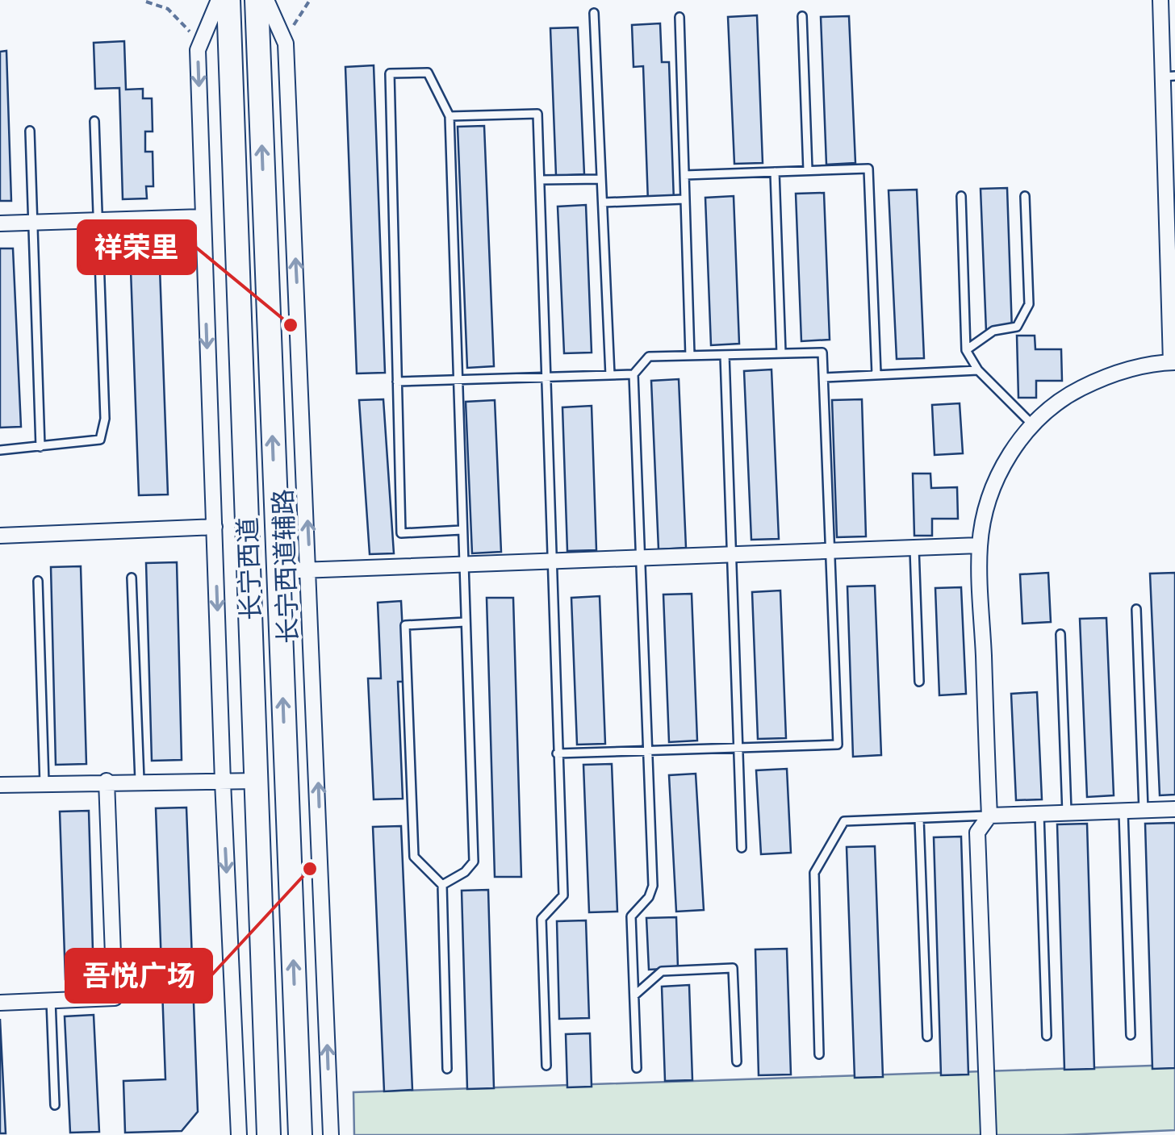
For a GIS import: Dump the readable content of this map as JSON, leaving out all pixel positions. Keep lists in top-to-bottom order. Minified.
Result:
{"streets":{"main road":["长宁西道"],"street":["长宁西道辅路"]},"places":["祥荣里","吾悦广场"]}
